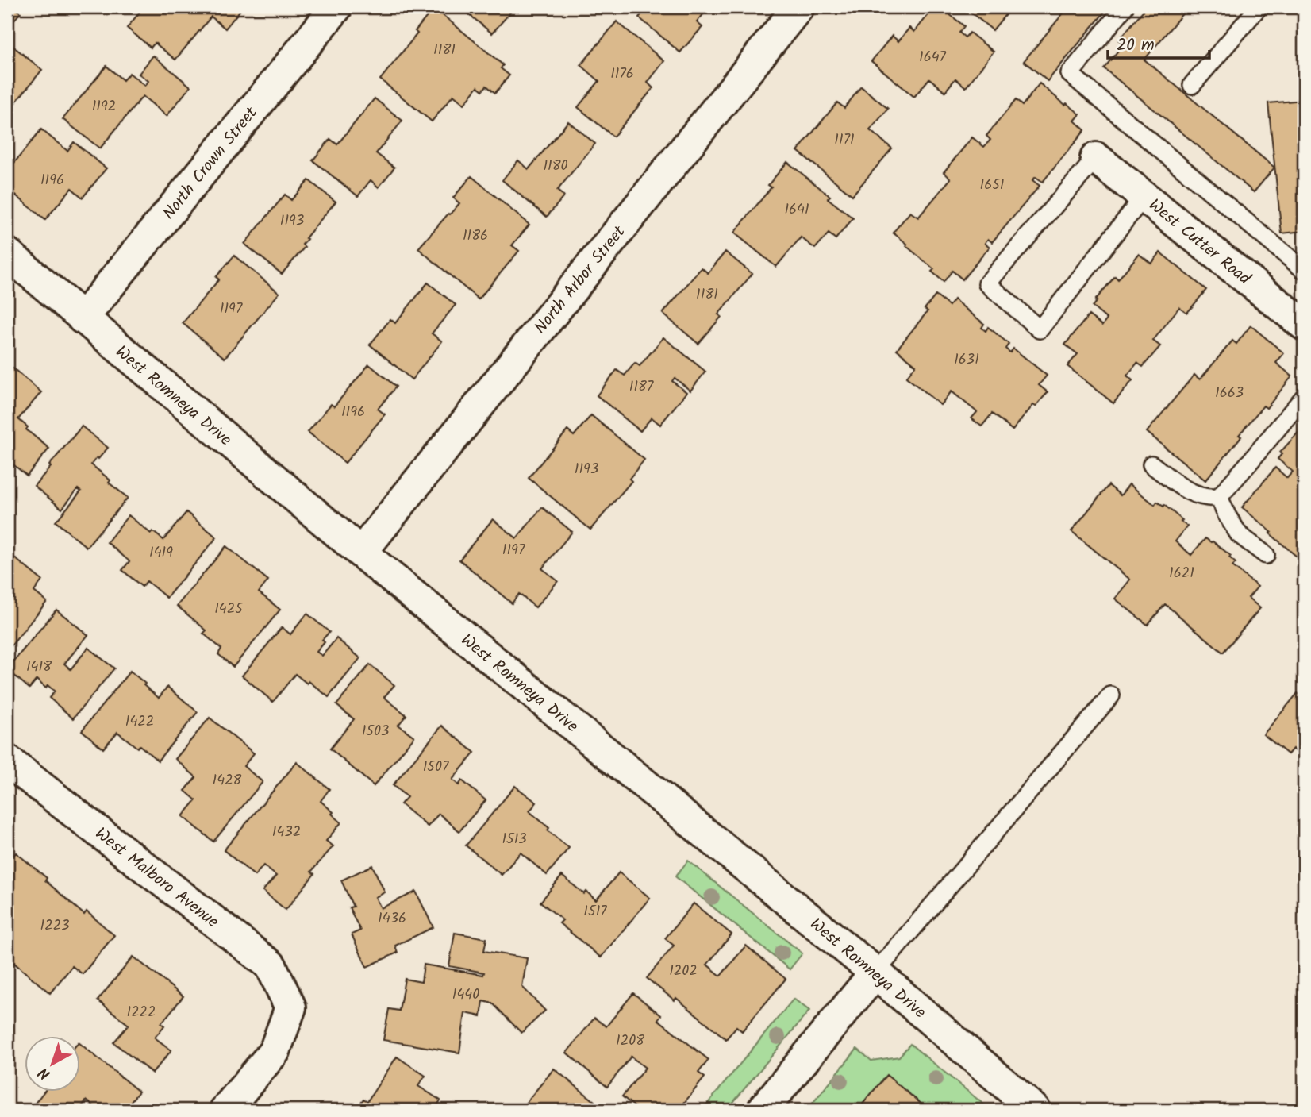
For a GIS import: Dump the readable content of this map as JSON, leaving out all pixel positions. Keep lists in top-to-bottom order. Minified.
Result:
{"streets":{"street":["North Crown Street","West Cutter Road","North Arbor Street","West Romneya Drive","West Malboro Avenue"]},"crossings":[["North Crown Street","West Romneya Drive"],["North Arbor Street","West Romneya Drive"]],"house_numbers":["1181","1647","1176","1192","1171","1180","1196","1651","1641","1193","1186","1181","1197","1631","1187","1663","1196","1193","1197","1419","1621","1425","1418","1422","1503","1507","1428","1432","1513","1517","1436","1223","1202","1440","1222","1208"],"scale_bar":"20 m","north":"bottom left"}
